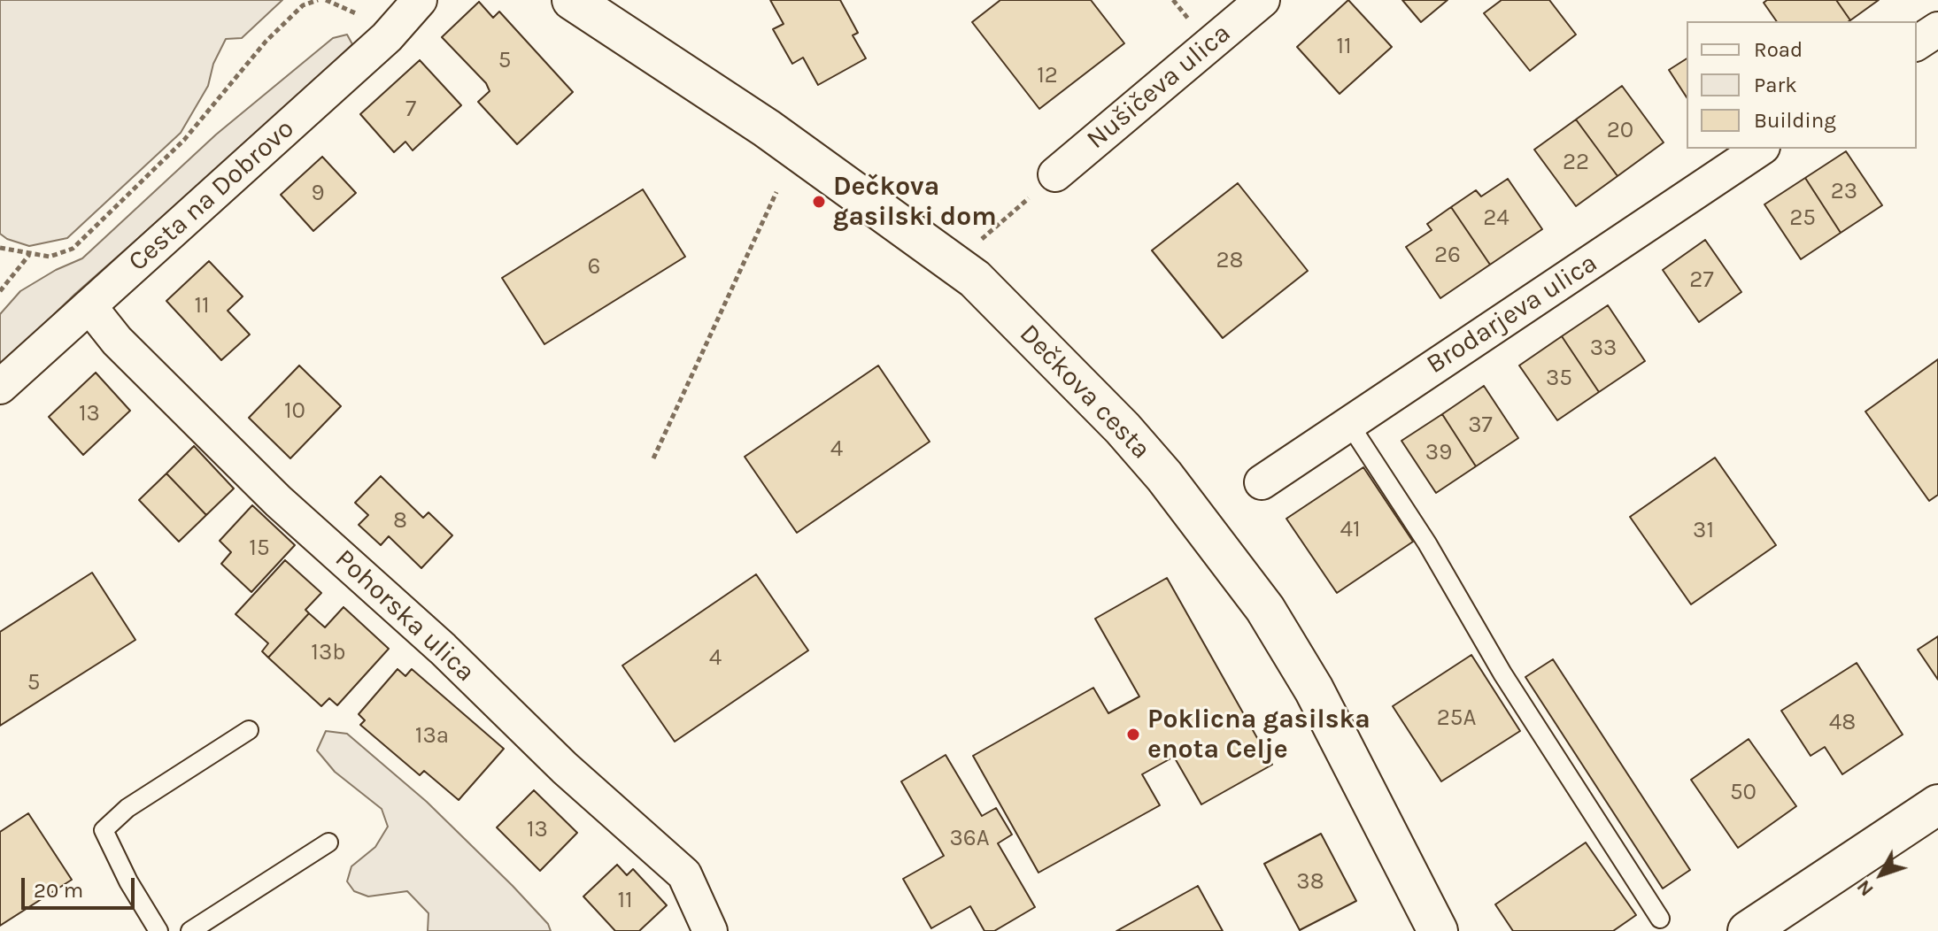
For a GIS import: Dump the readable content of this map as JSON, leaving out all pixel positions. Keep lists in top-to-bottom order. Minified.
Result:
{"streets":{"street":["Nušičeva ulica","Cesta na Dobrovo","Brodarjeva ulica","Dečkova cesta","Pohorska ulica"]},"crossings":[["Cesta na Dobrovo","Pohorska ulica"]],"places":["Dečkova gasilski dom","Poklicna gasilska enota Celje"],"house_numbers":["11","5","12","7","20","22","23","9","24","25","26","28","6","27","11","33","35","10","13","37","4","39","8","41","31","15","13b","4","5","25A","48","13a","50","13","36A","38","11"],"legend":["Road","Park","Building"],"scale_bar":"20 m","north":"bottom left"}
